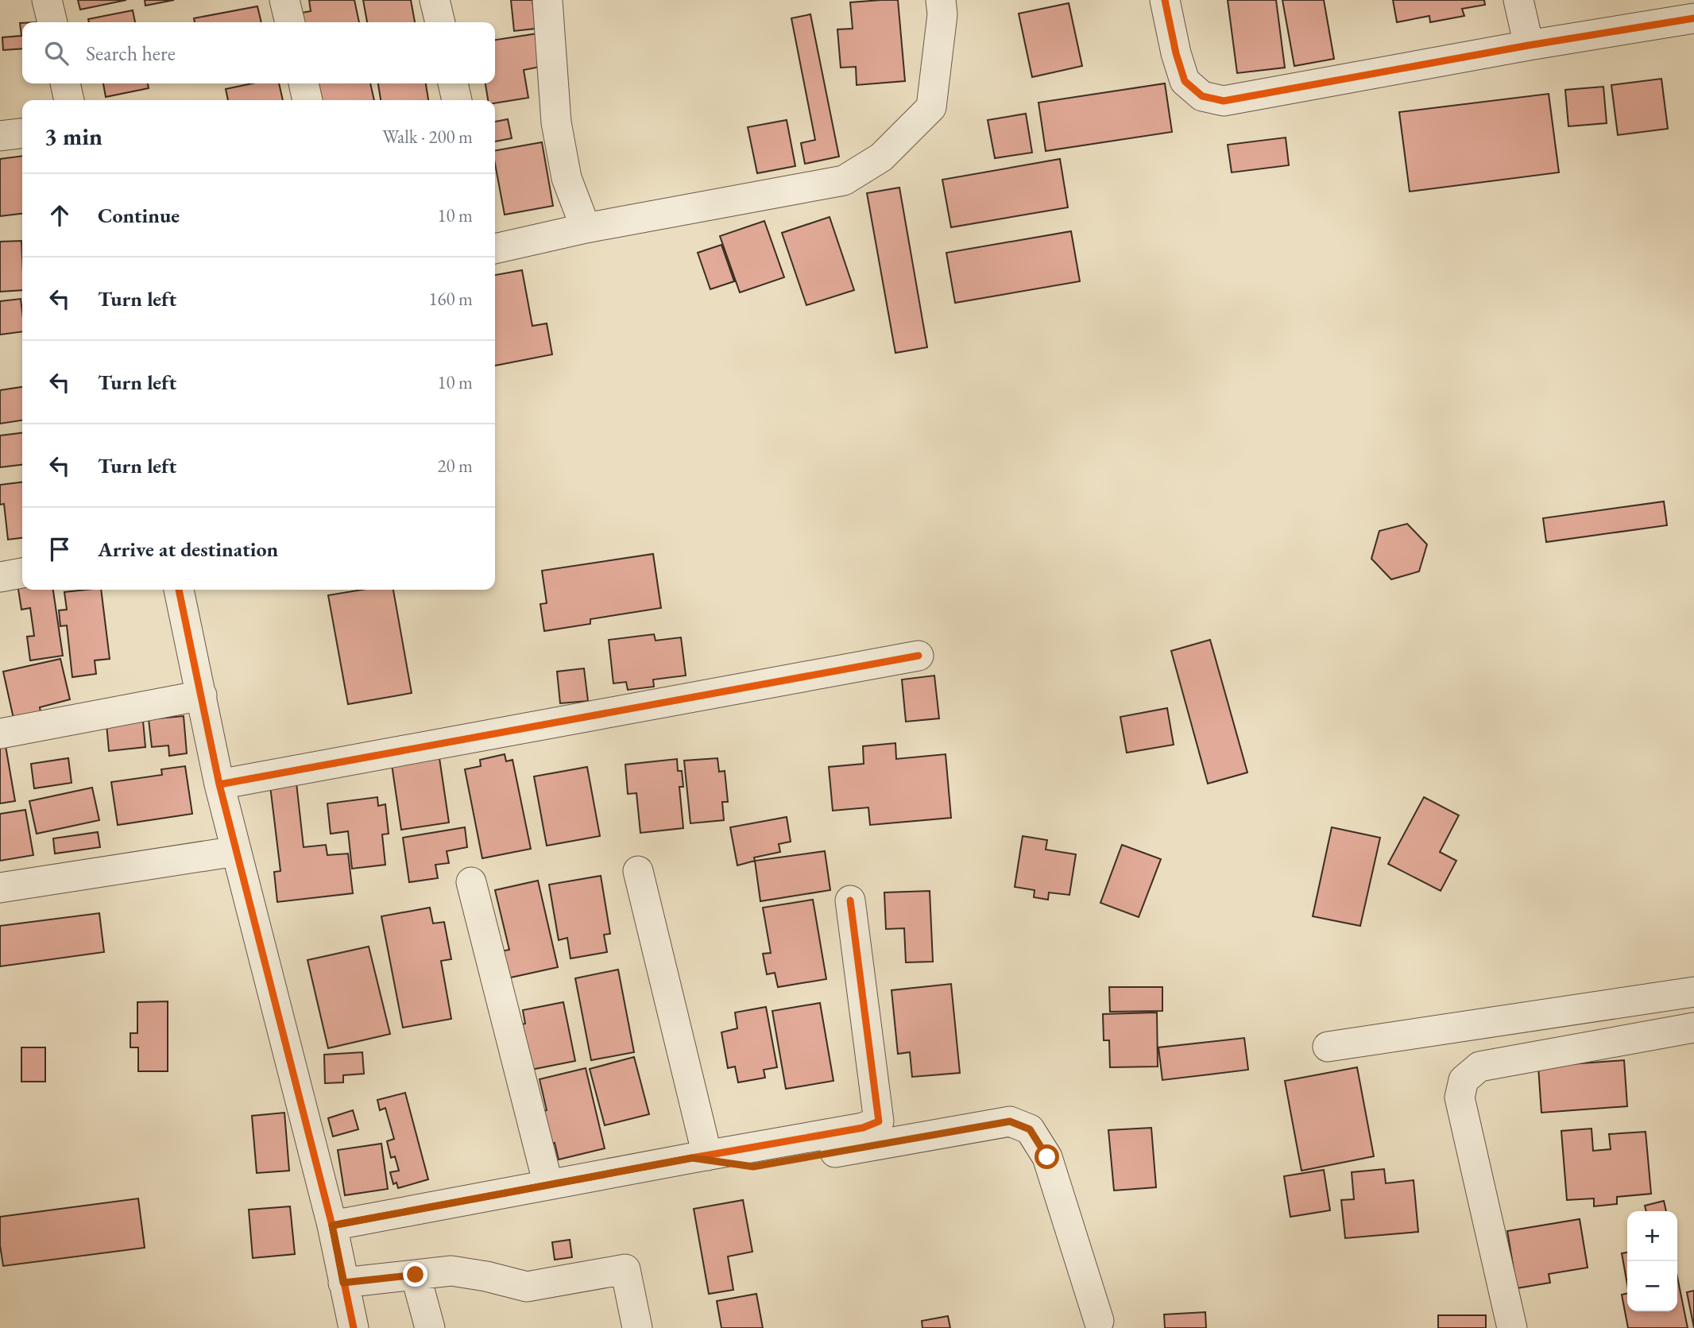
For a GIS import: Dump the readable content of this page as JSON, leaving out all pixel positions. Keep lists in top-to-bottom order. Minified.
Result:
{"page":{"search":"Search here","heading":["3 min","Walk · 200 m"],"list":[["Continue","10 m"],["Turn left","160 m"],["Turn left","10 m"],["Turn left","20 m"],"Arrive at destination"],"map_buttons":["+","−"]}}
